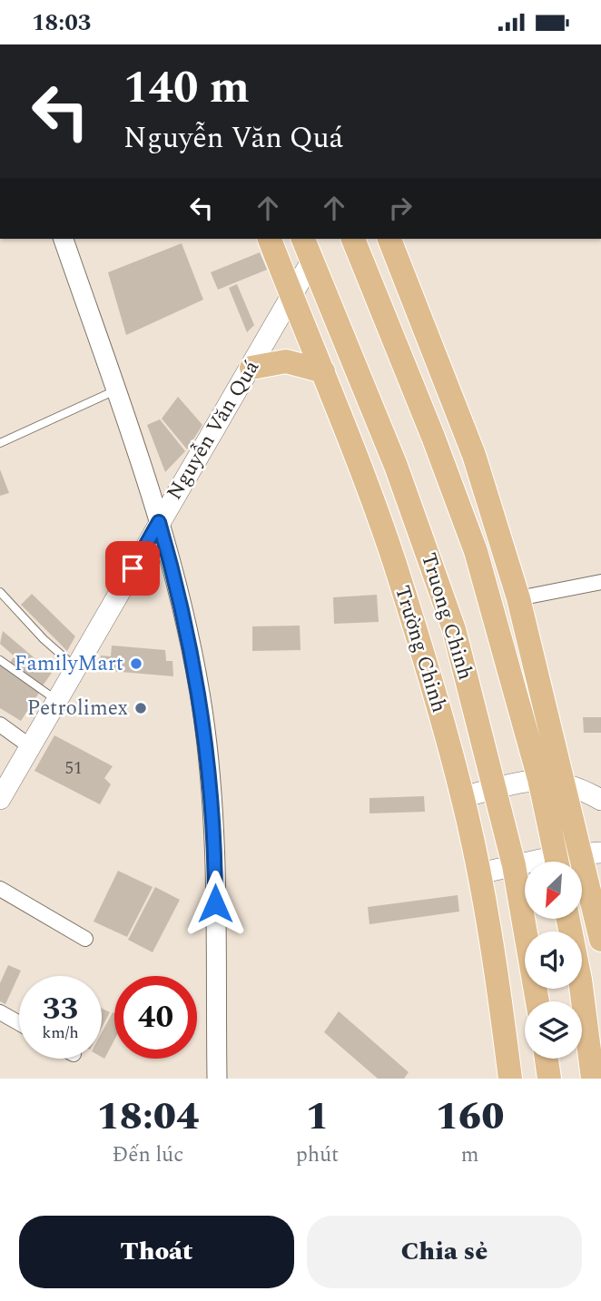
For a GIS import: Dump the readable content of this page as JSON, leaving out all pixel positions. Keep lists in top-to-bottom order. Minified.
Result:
{"streets":{"main road":["Nguyễn Văn Quá","Truong Chinh","Trường Chinh"]},"crossings":[["Nguyễn Văn Quá","Truong Chinh"],["Nguyễn Văn Quá","Trường Chinh"]],"places":["FamilyMart","Petrolimex"],"house_numbers":["51"],"north":"bottom left","page":{"status":"18:03","turn":["140 m","Nguyễn Văn Quá"],"speed":"33 km/h","limit":"40","eta":["18:04","Đến lúc","1","phút","160","m"],"buttons":["Thoát","Chia sẻ"]}}
